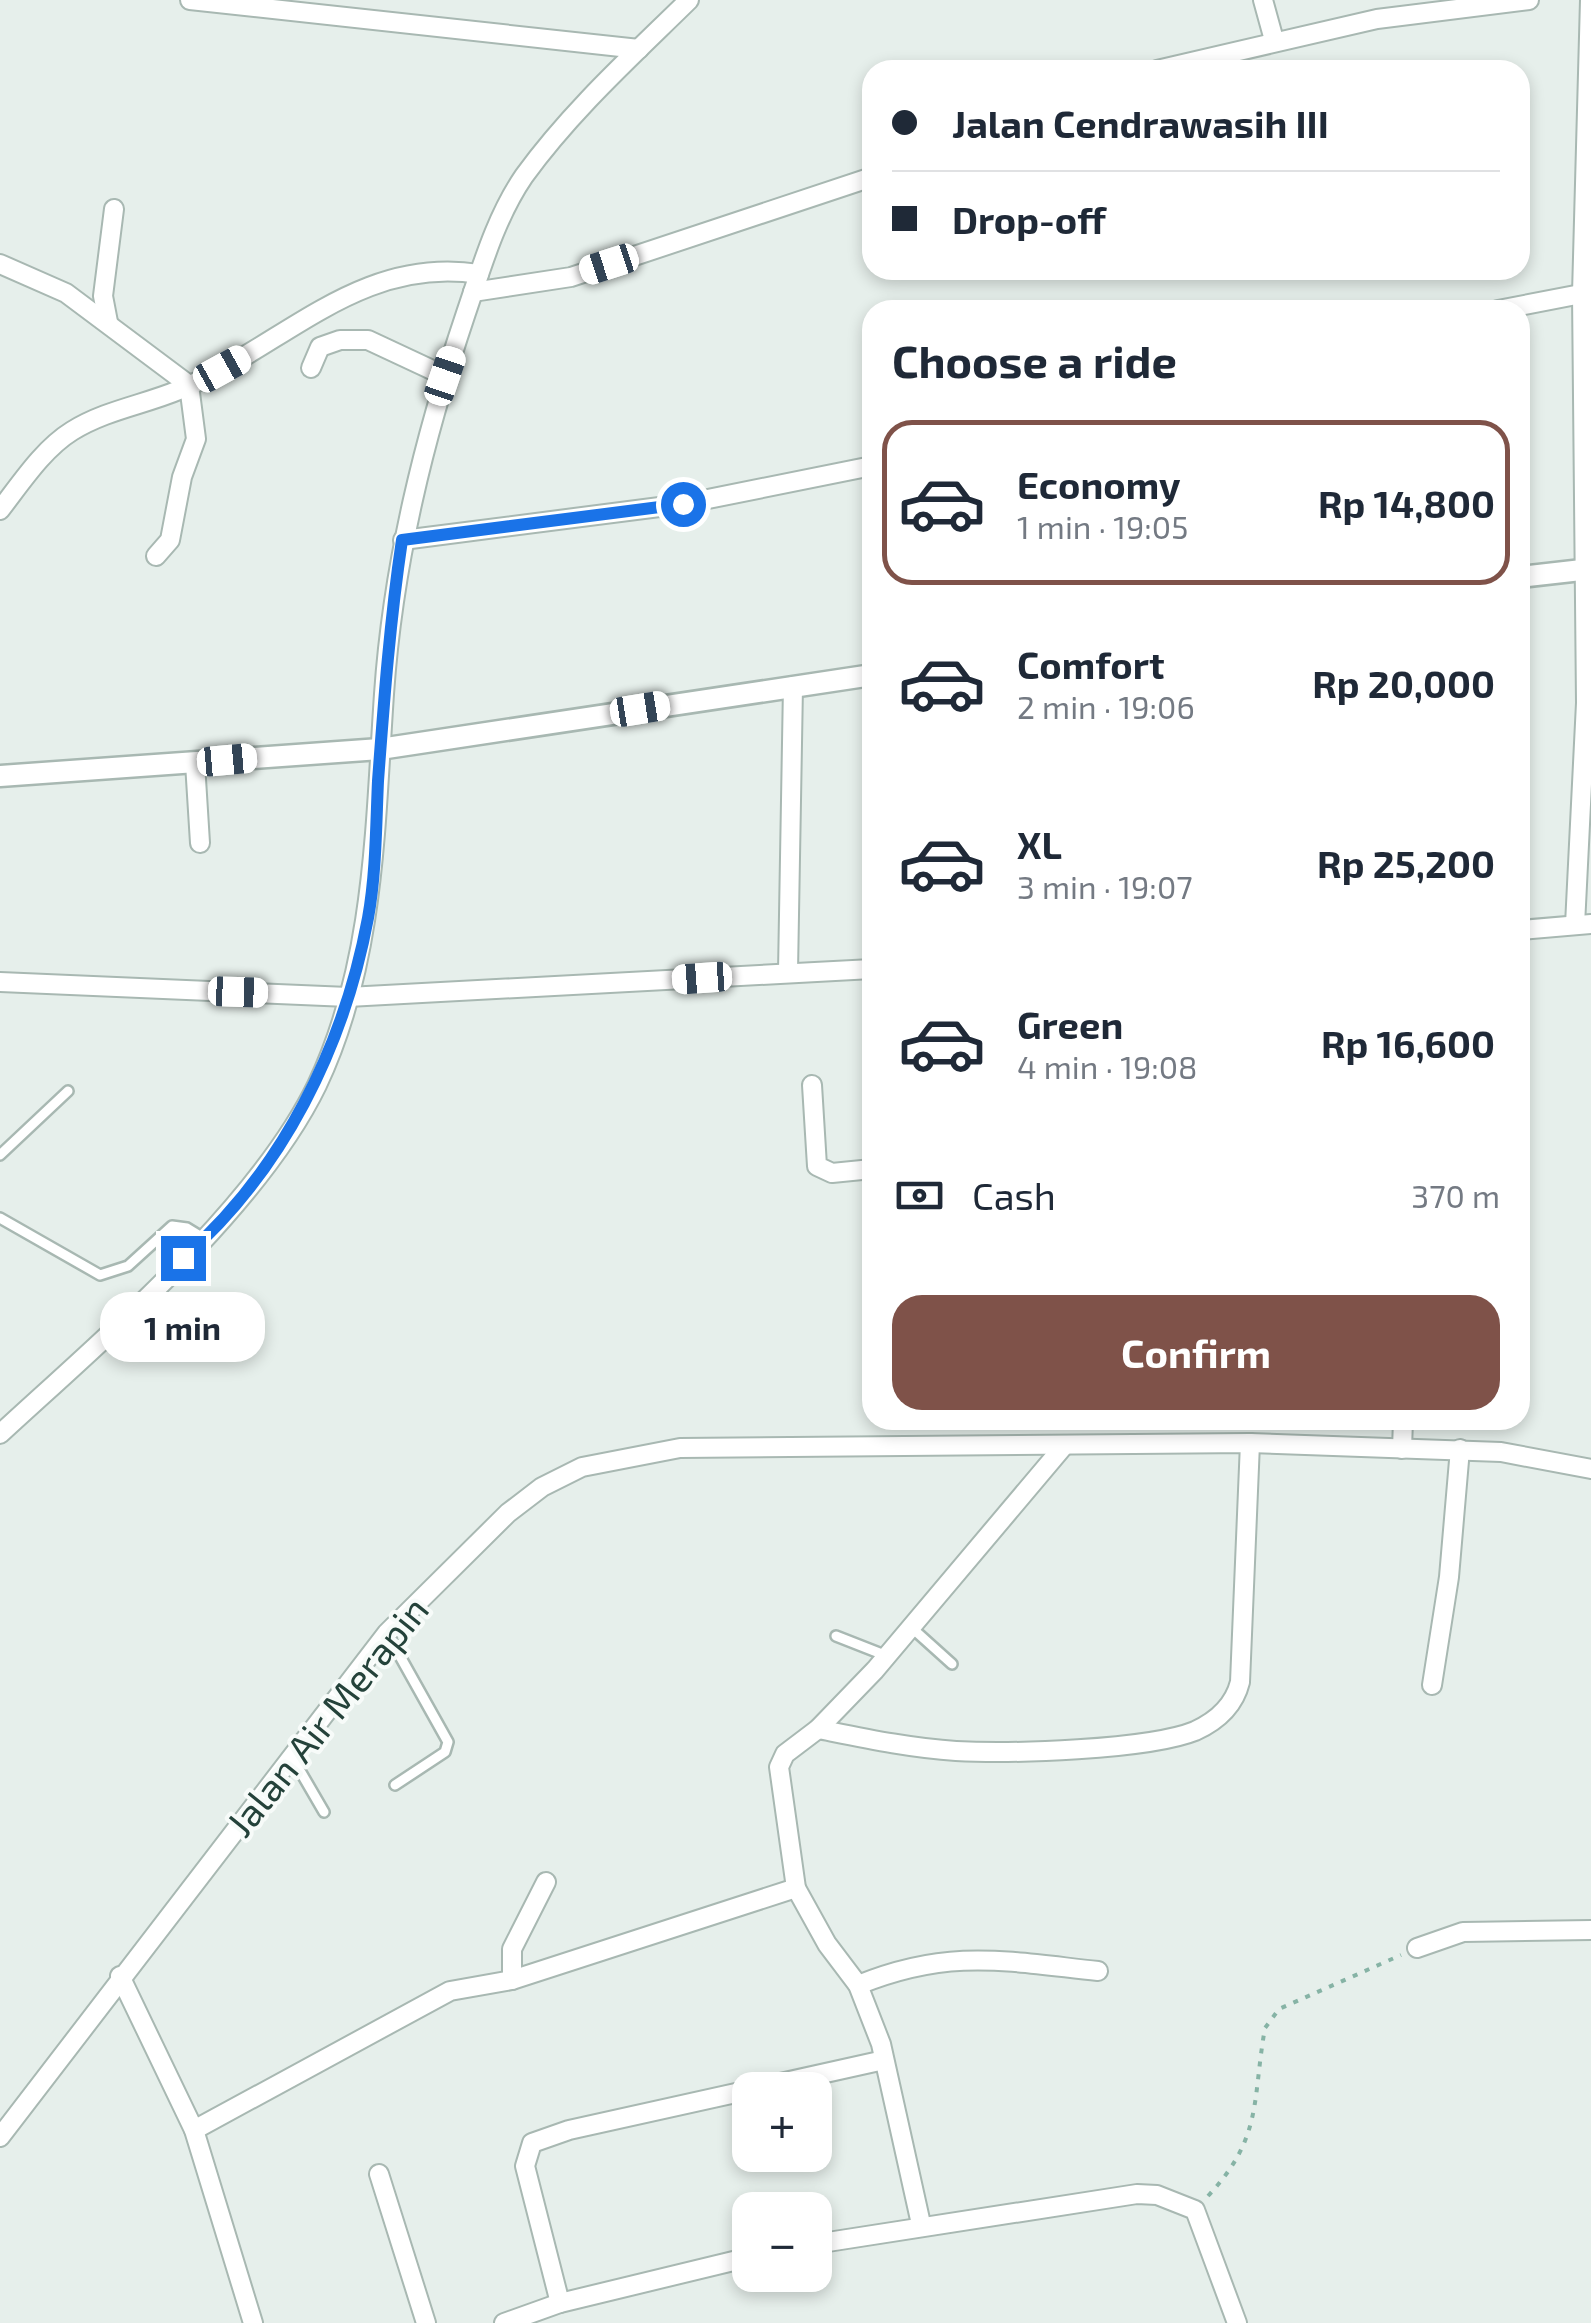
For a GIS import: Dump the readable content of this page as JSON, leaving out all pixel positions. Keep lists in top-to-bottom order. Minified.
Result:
{"streets":{"street":["Jalan Air Merapin"]},"page":{"banner":["Jalan Cendrawasih III","Drop-off"],"heading":"Choose a ride","list":[{"name":"Economy","note":"1 min · 19:05","value":"Rp 14,800"},{"name":"Comfort","note":"2 min · 19:06","value":"Rp 20,000"},{"name":"XL","note":"3 min · 19:07","value":"Rp 25,200"},{"name":"Green","note":"4 min · 19:08","value":"Rp 16,600"}],"pay":["Cash","370 m"],"buttons":"Confirm","bubble":"1 min","map_buttons":["+","−"]}}
